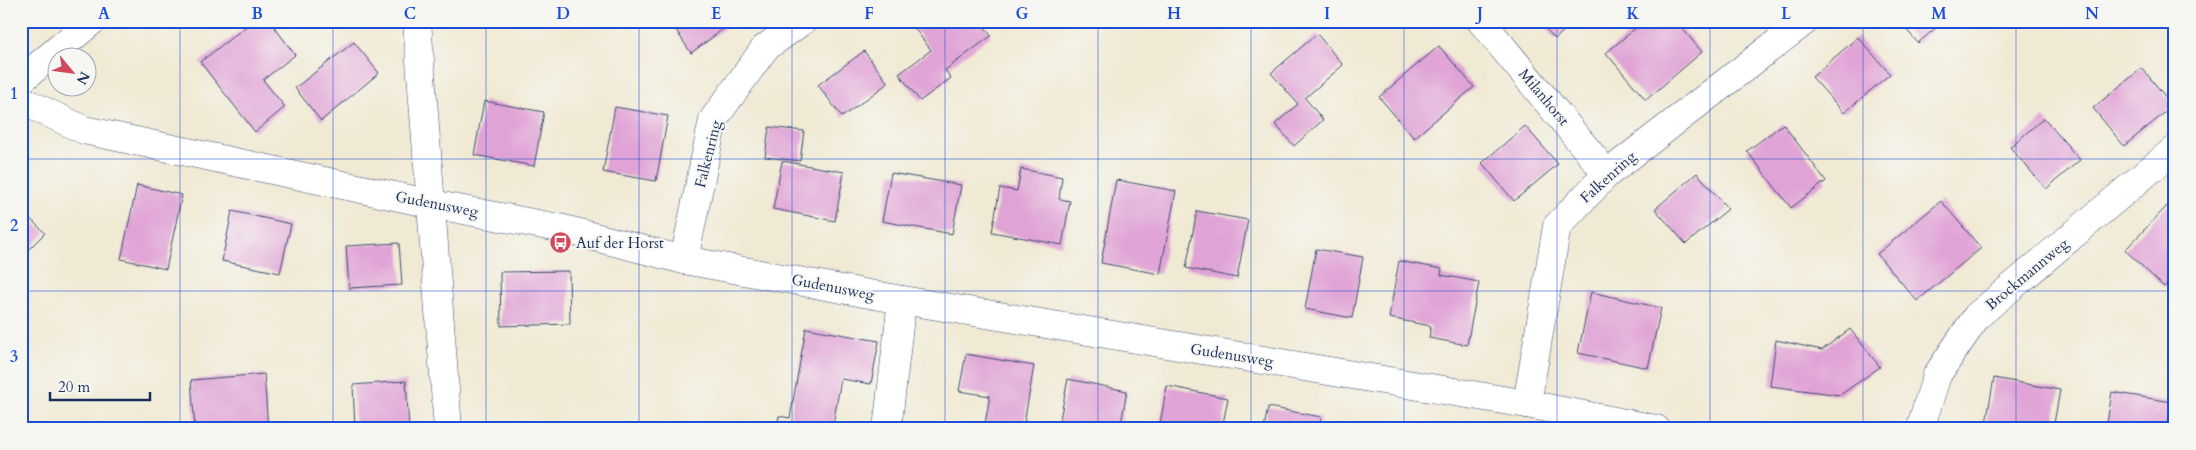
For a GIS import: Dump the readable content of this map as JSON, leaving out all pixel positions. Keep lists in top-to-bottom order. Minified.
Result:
{"streets":{"street":["Milanhorst","Falkenring","Gudenusweg","Brockmannweg"]},"crossings":[["Milanhorst","Falkenring"],["Falkenring","Gudenusweg"]],"places":{"bus stop":["Auf der Horst"]},"scale_bar":"20 m","north":"bottom right","grid":{"columns":["A","B","C","D","E","F","G","H","I","J","K","L","M","N"],"rows":["1","2","3"]}}
